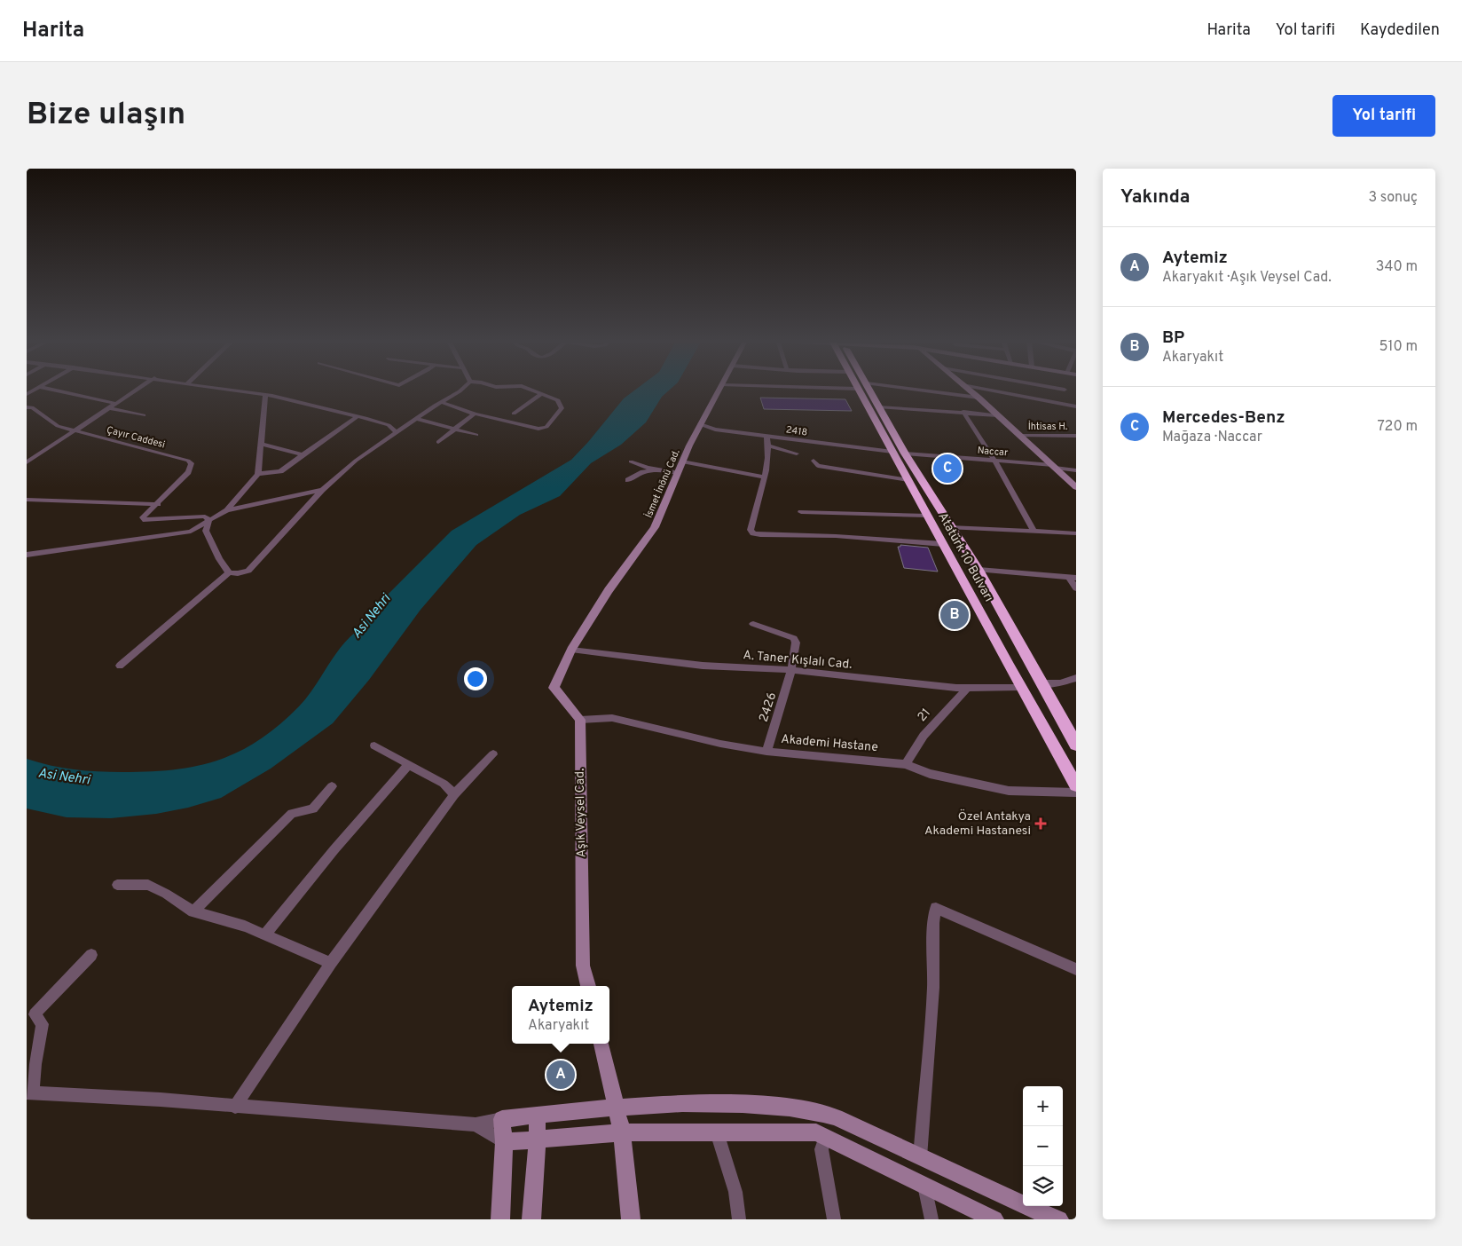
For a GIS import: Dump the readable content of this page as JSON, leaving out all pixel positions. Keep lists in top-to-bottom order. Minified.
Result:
{"streets":{"highway":["Atatürk 10 Bulvarı"],"street":["İhtisas H.","2418","Çayır Caddesi","Naccar","İsmet İnönü Cad.","A. Taner Kışlalı Cad.","2426","21","Akademi Hastane","Aşık Veysel Cad."]},"crossings":[["2418","İsmet İnönü Cad."],["2418","Atatürk 10 Bulvarı"],["Naccar","Atatürk 10 Bulvarı"],["İsmet İnönü Cad.","A. Taner Kışlalı Cad."],["Atatürk 10 Bulvarı","A. Taner Kışlalı Cad."],["A. Taner Kışlalı Cad.","2426"],["A. Taner Kışlalı Cad.","21"],["2426","Akademi Hastane"],["21","Akademi Hastane"],["Akademi Hastane","Aşık Veysel Cad."]],"water":["Asi Nehri"],"places":{"health":["Özel Antakya Akademi Hastanesi"]},"page":{"header":"Harita","nav":["Harita","Yol tarifi","Kaydedilen"],"buttons":"Yol tarifi","title":"Bize ulaşın","heading":["Yakında","3 sonuç"],"list":[{"mark":"A","name":"Aytemiz","note":"Akaryakıt · Aşık Veysel Cad.","value":"340 m"},{"mark":"B","name":"BP","note":"Akaryakıt","value":"510 m"},{"mark":"C","name":"Mercedes-Benz","note":"Mağaza · Naccar","value":"720 m"}],"pins":["C","B","A"],"popup":["Aytemiz","Akaryakıt"],"map_buttons":["+","−"]}}
